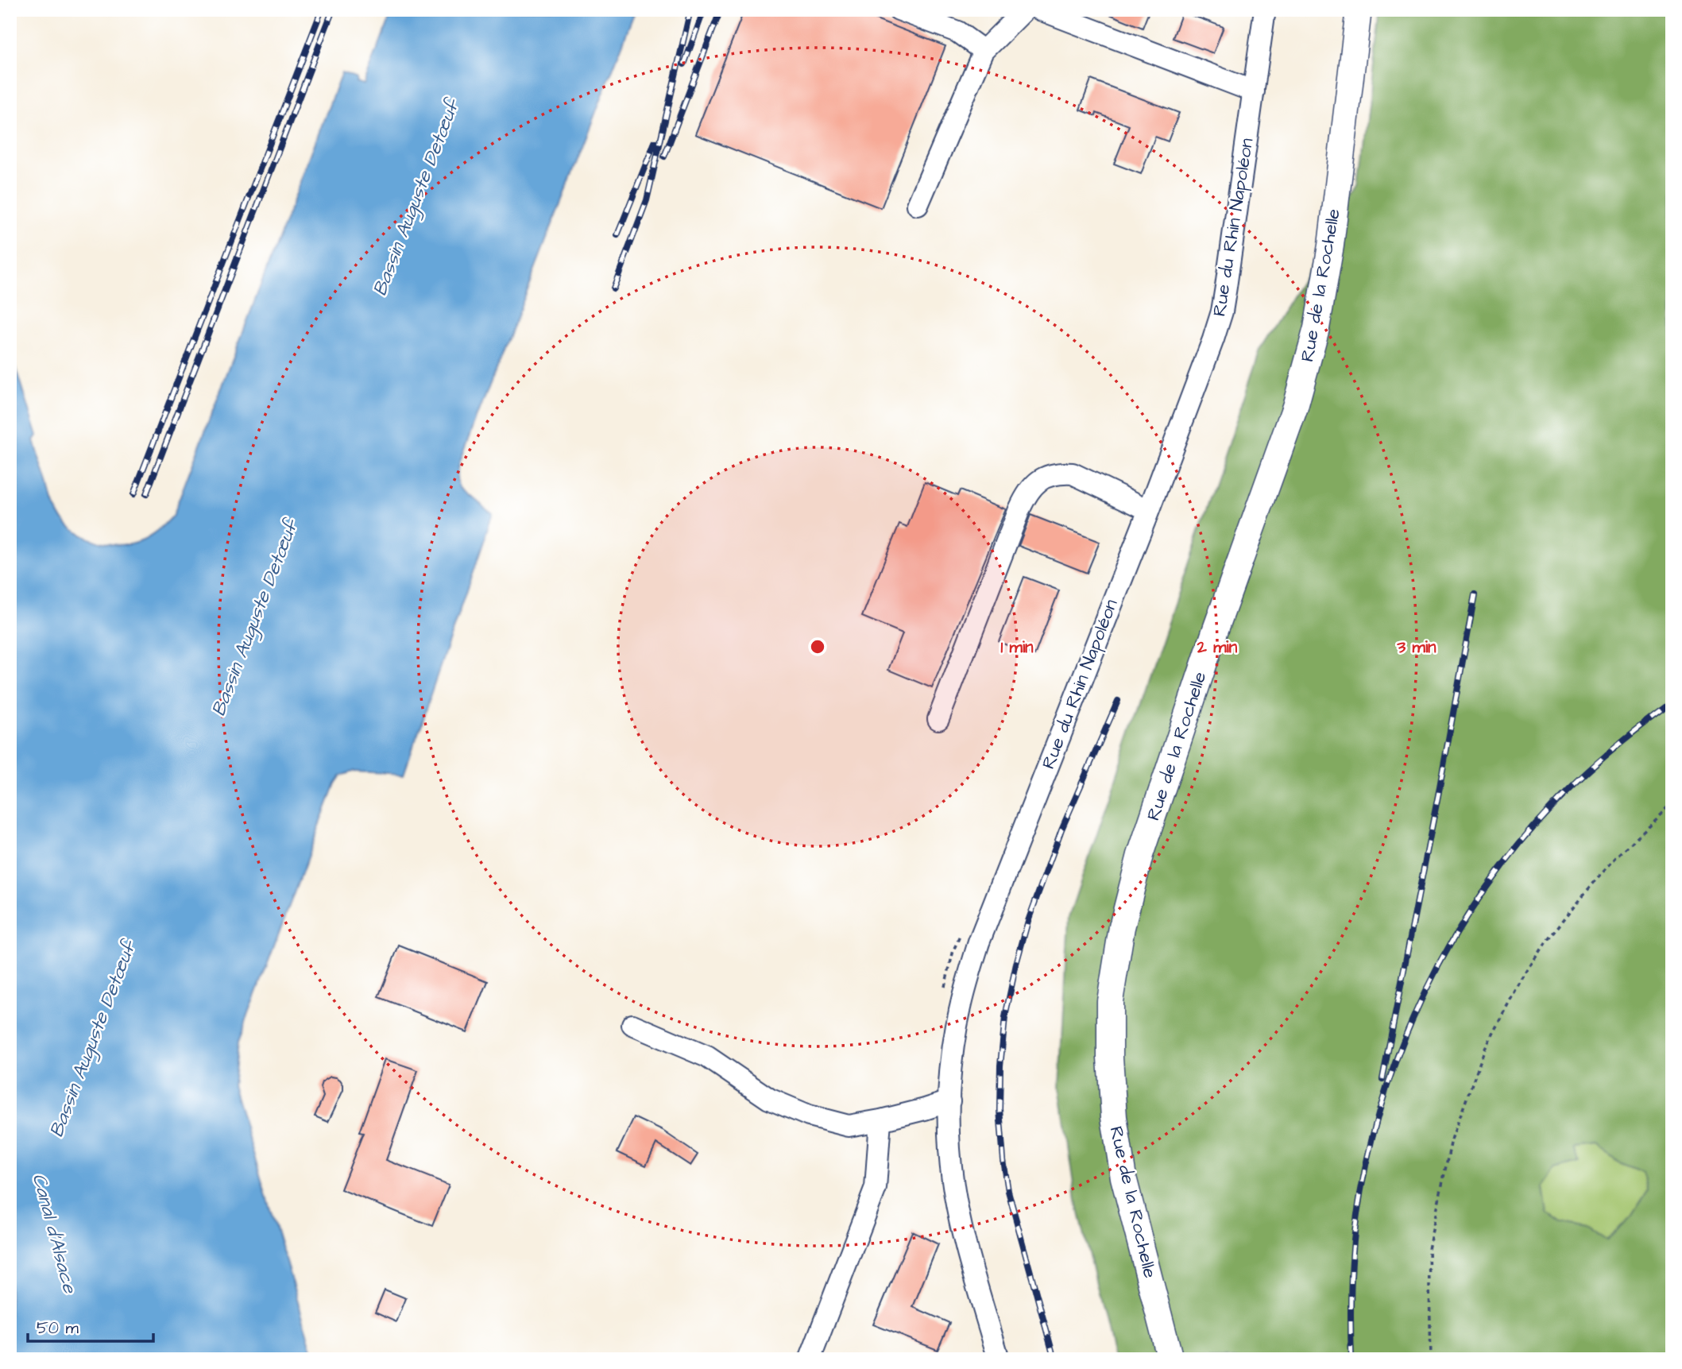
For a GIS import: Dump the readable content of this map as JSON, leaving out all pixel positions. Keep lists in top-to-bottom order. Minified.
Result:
{"streets":{"main road":["Rue de la Rochelle"],"street":["Rue du Rhin Napoléon"]},"water":["Bassin Auguste Detœuf","Canal d'Alsace"],"scale_bar":"50 m","rings":["1 min","2 min","3 min"]}
